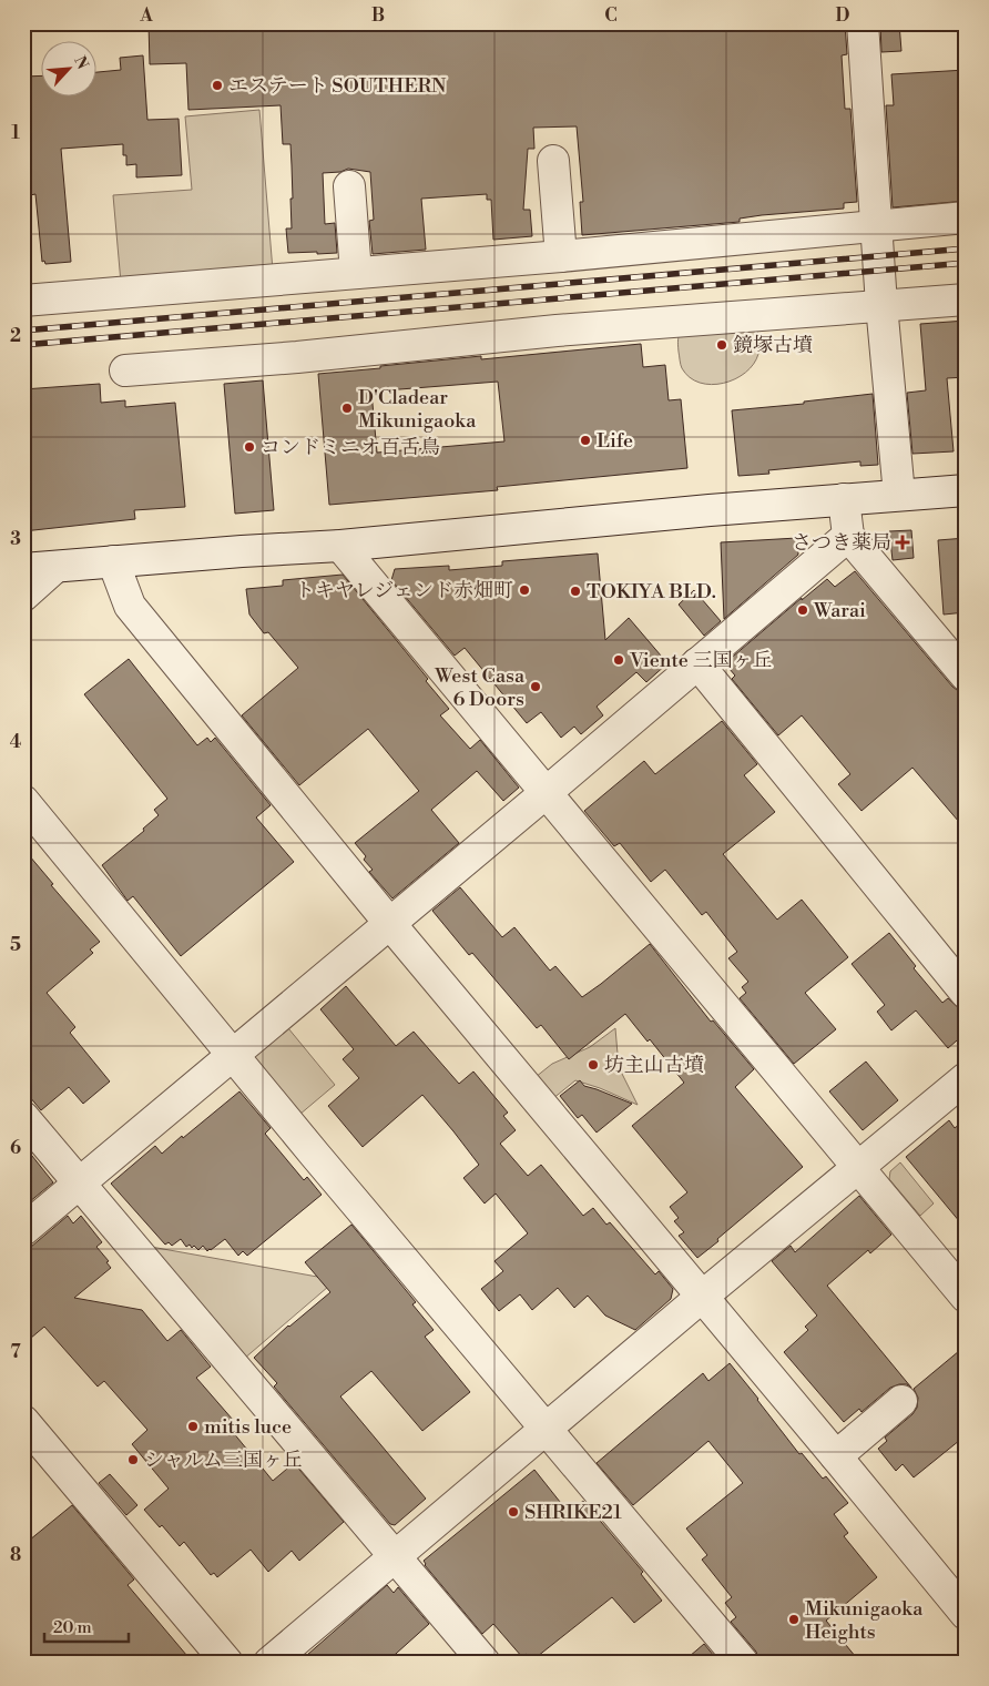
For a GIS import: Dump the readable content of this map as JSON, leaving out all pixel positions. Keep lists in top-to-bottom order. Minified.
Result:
{"places":{"other":["エステート SOUTHERN","鏡塚古墳","D'Cladear Mikunigaoka","Life","コンドミニオ百舌鳥","トキヤレジェンド赤畑町","TOKIYA BLD.","Warai","Viente 三国ヶ丘","West Casa 6 Doors","坊主山古墳","mitis luce","シャルム三国ヶ丘","SHRIKE21","Mikunigaoka Heights"],"health":["さつき薬局"]},"scale_bar":"20 m","north":"top right","grid":{"columns":["A","B","C","D"],"rows":["1","2","3","4","5","6","7","8"]}}
